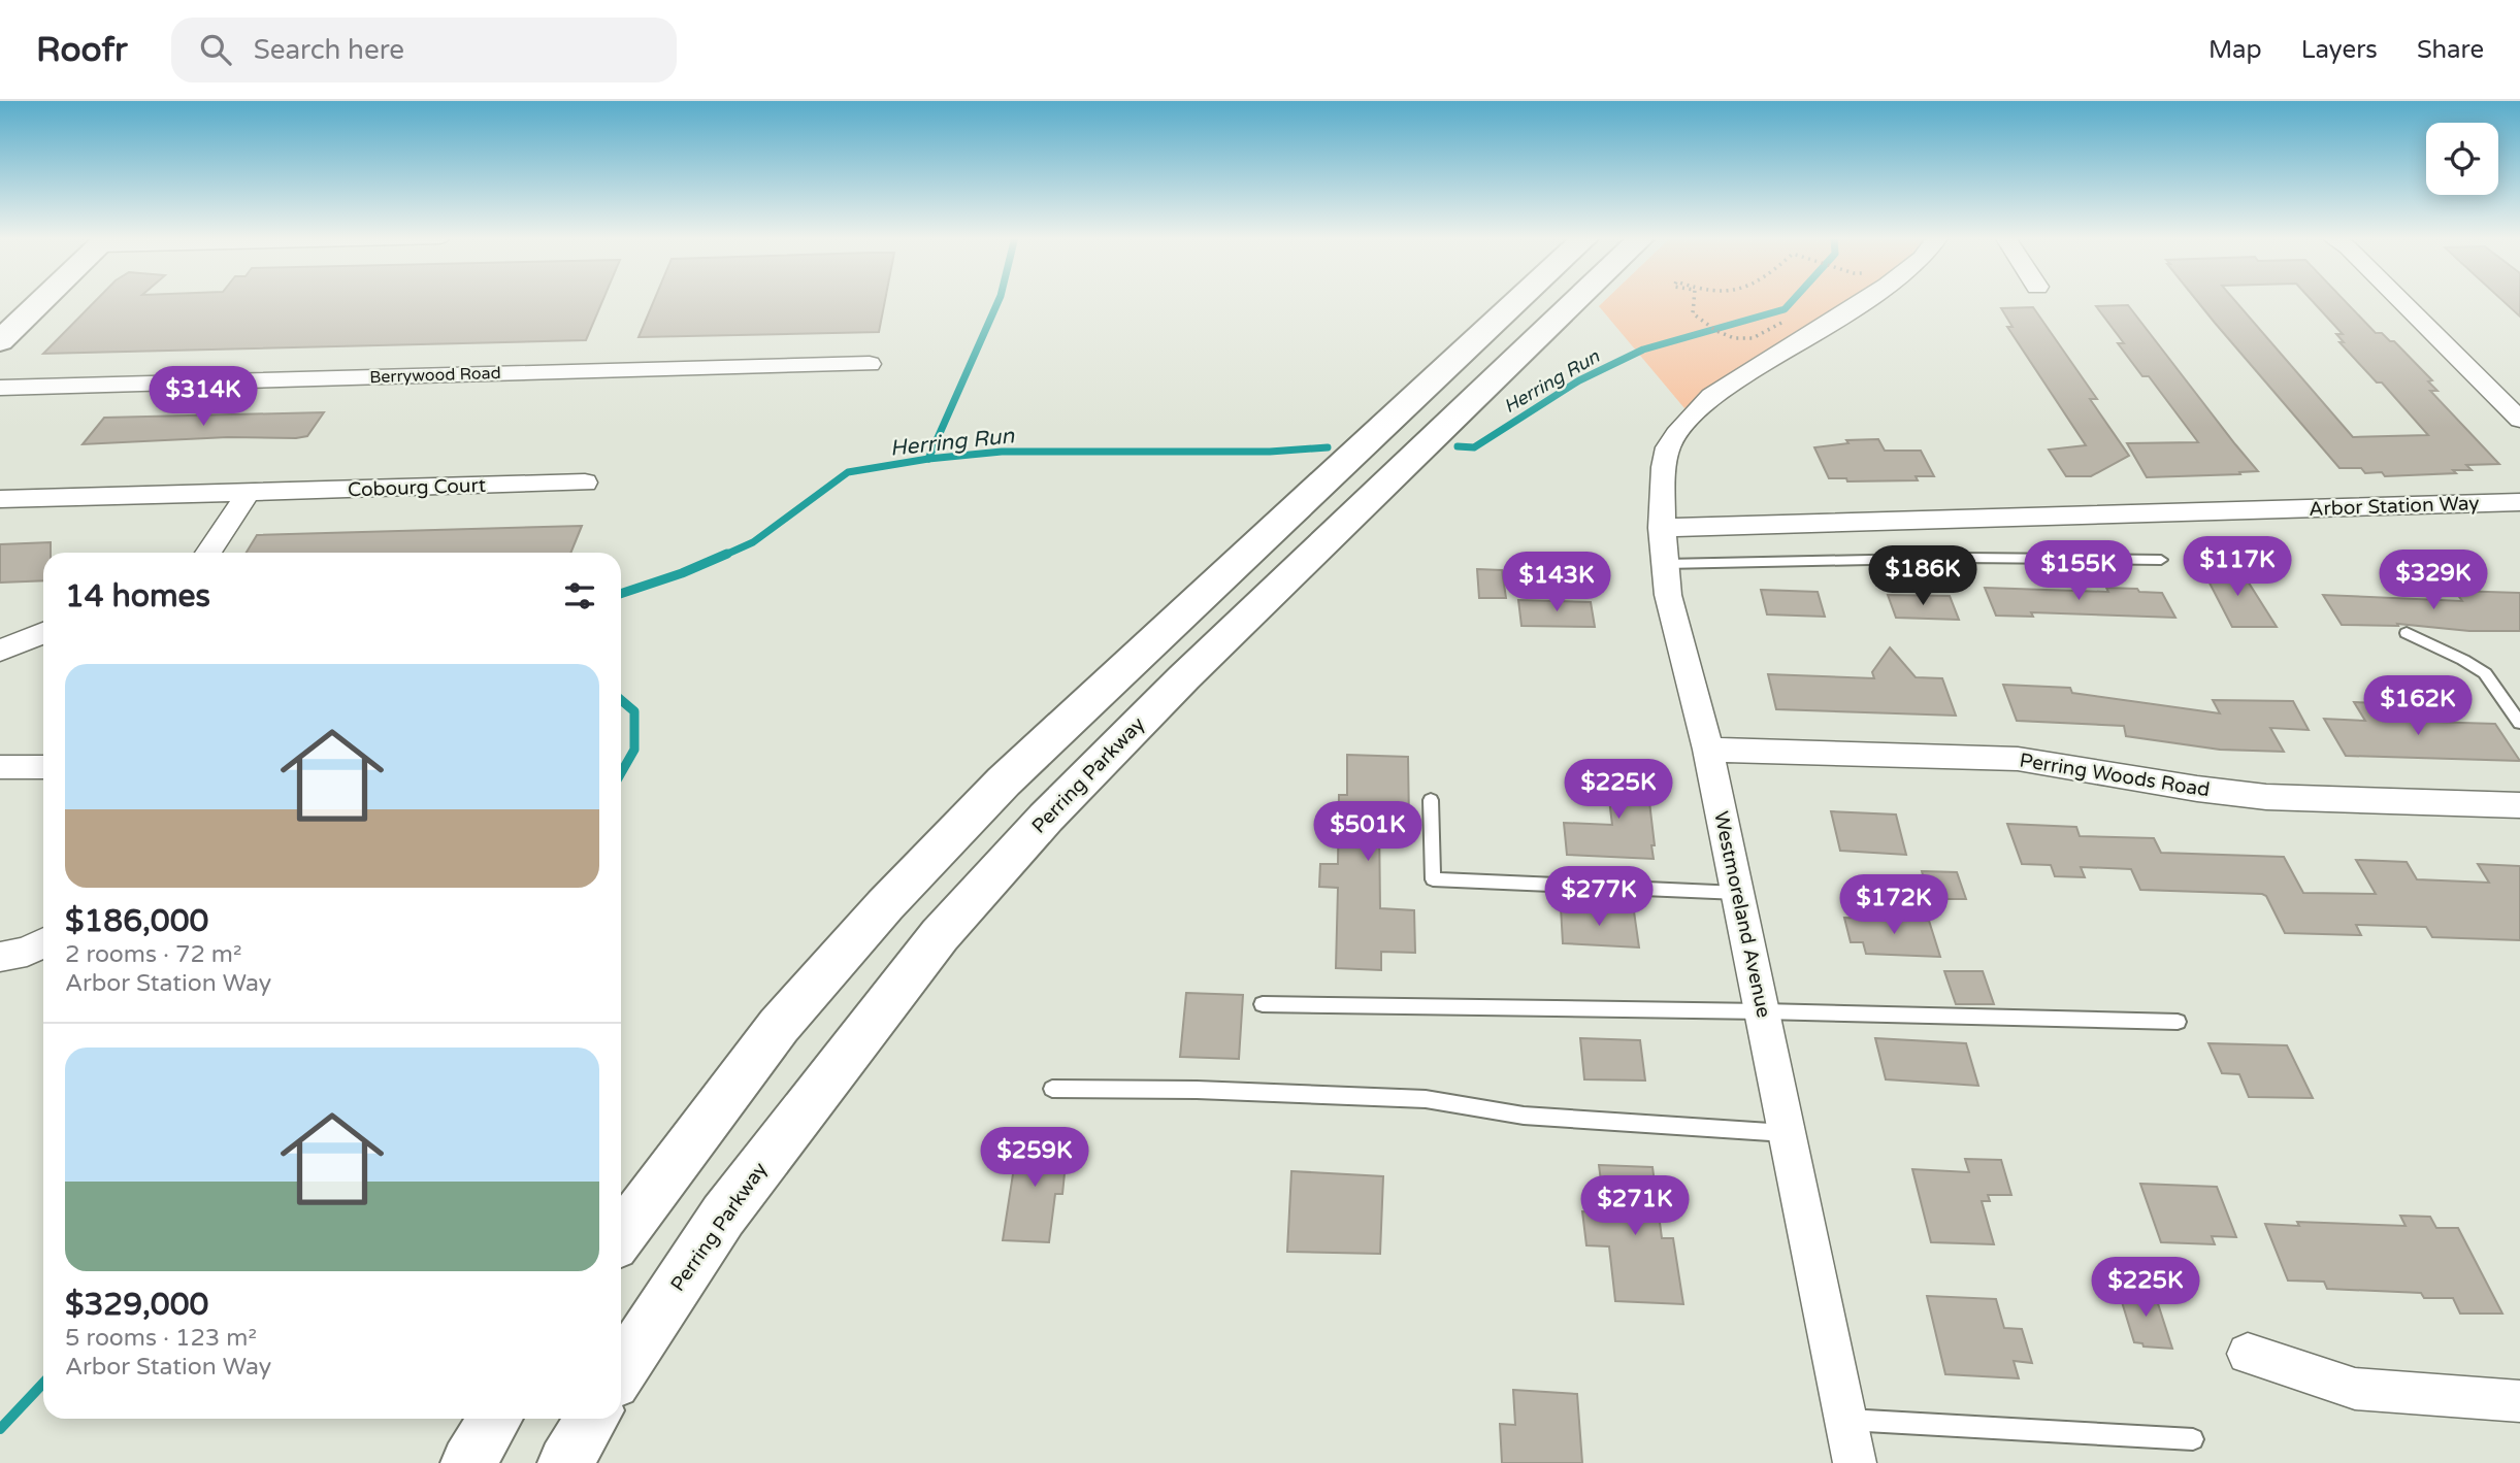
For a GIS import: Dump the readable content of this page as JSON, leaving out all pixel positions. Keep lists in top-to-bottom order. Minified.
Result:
{"streets":{"main road":["Perring Parkway"],"street":["Berrywood Road","Cobourg Court","Arbor Station Way","Perring Woods Road","Westmoreland Avenue"]},"crossings":[["Arbor Station Way","Westmoreland Avenue"],["Perring Woods Road","Westmoreland Avenue"]],"water":["Herring Run"],"page":{"header":"Roofr","search":"Search here","nav":["Map","Layers","Share"],"price":["$314K","$117K","$155K","$186K","$329K","$143K","$162K","$225K","$501K","$277K","$172K","$259K","$271K","$225K"],"heading":"14 homes","list":[{"name":"$186,000","note":"2 rooms · 72 m² · Arbor Station Way"},{"name":"$329,000","note":"5 rooms · 123 m² · Arbor Station Way"}]}}
